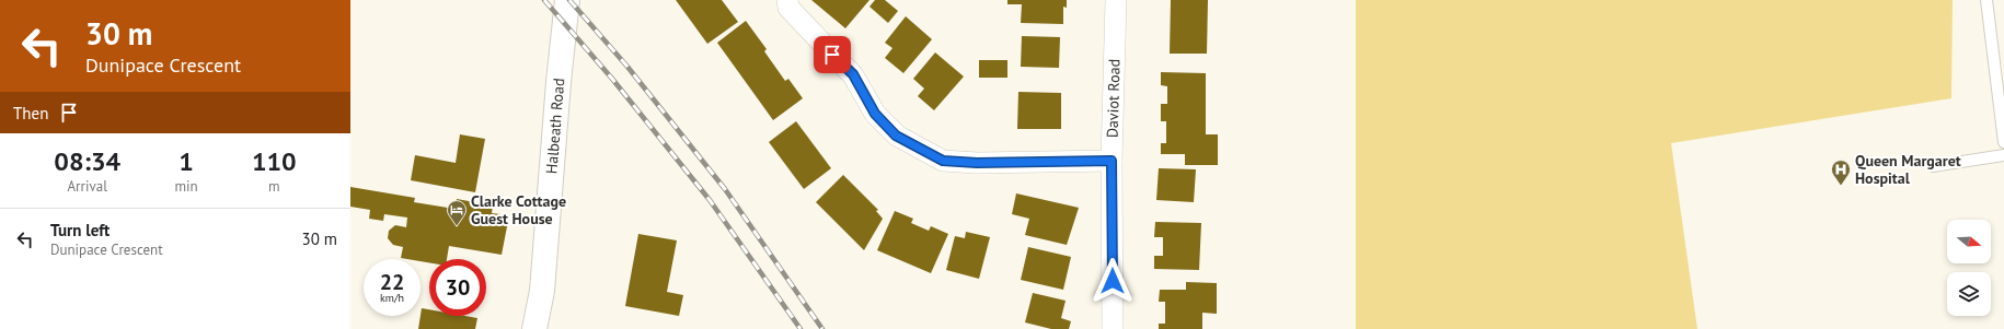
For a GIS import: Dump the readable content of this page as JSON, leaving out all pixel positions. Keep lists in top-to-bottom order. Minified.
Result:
{"streets":{"main road":["Halbeath Road"],"street":["Daviot Road"]},"places":{"hospital":["Queen Margaret Hospital"],"hotel":["Clarke Cottage Guest House"]},"north":"right","page":{"turn":["30 m","Dunipace Crescent"],"then":"Then","eta":["08:34","Arrival","1","min","110","m"],"list":[{"name":"Turn left","note":"Dunipace Crescent","value":"30 m"}],"speed":"22 km/h","limit":"30"}}
